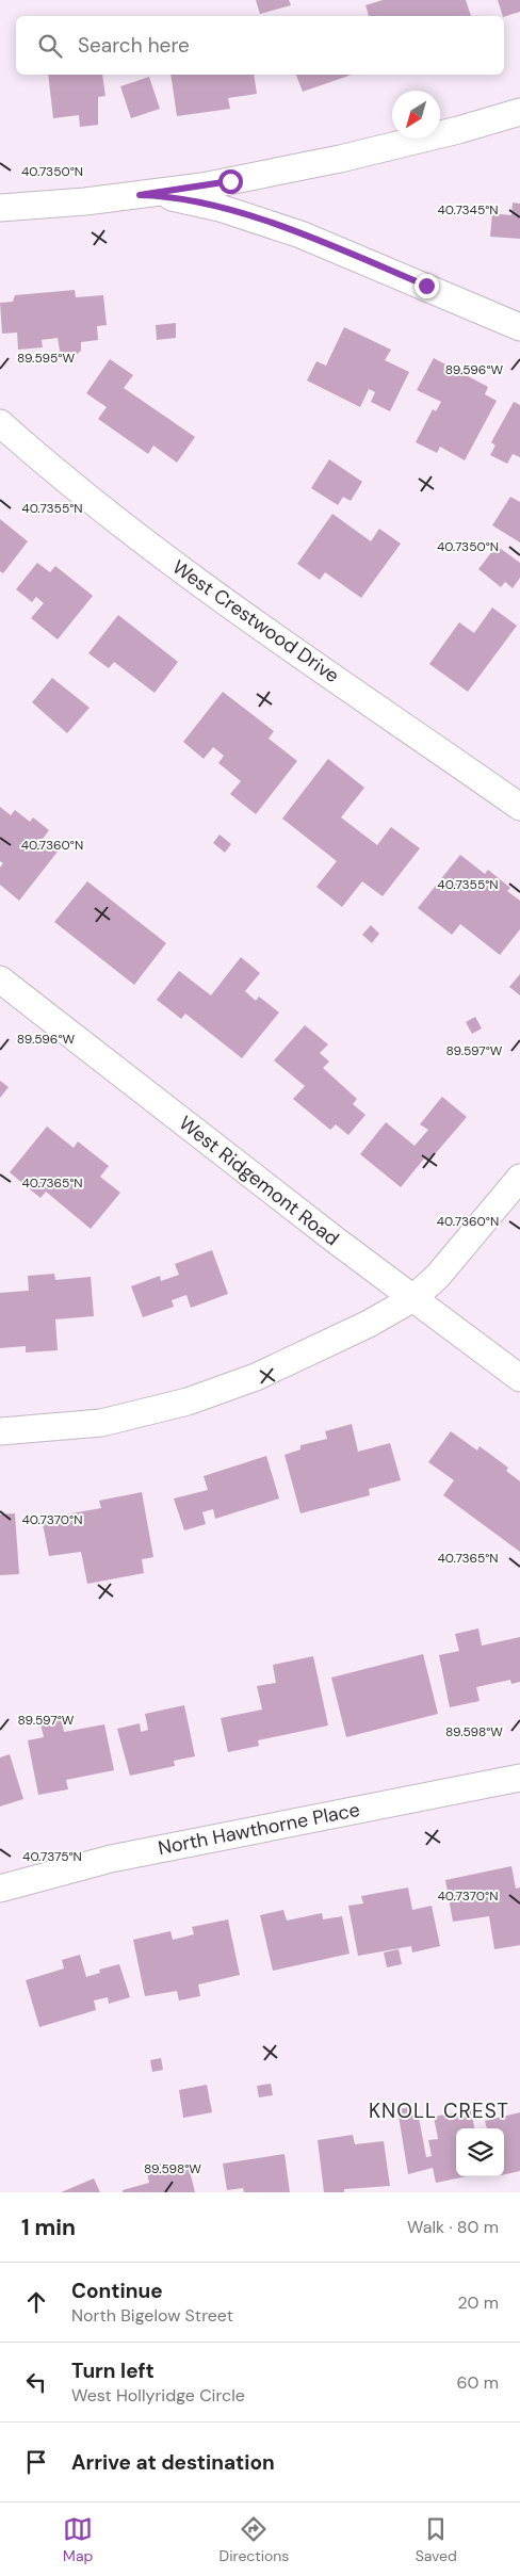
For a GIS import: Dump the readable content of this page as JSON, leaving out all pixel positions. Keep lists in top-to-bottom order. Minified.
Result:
{"streets":{"street":["West Crestwood Drive","West Ridgemont Road","North Hawthorne Place"]},"districts":["KNOLL CREST"],"north":"bottom left","page":{"search":"Search here","heading":["1 min","Walk · 80 m"],"list":[["Continue","North Bigelow Street","20 m"],["Turn left","West Hollyridge Circle","60 m"],"Arrive at destination"],"nav":["Map","Directions","Saved"]},"coordinates":["40.7350°N","40.7345°N","89.595°W","89.596°W","40.7355°N","40.7360°N","89.597°W","40.7365°N","40.7370°N","89.598°W","40.7375°N"]}
